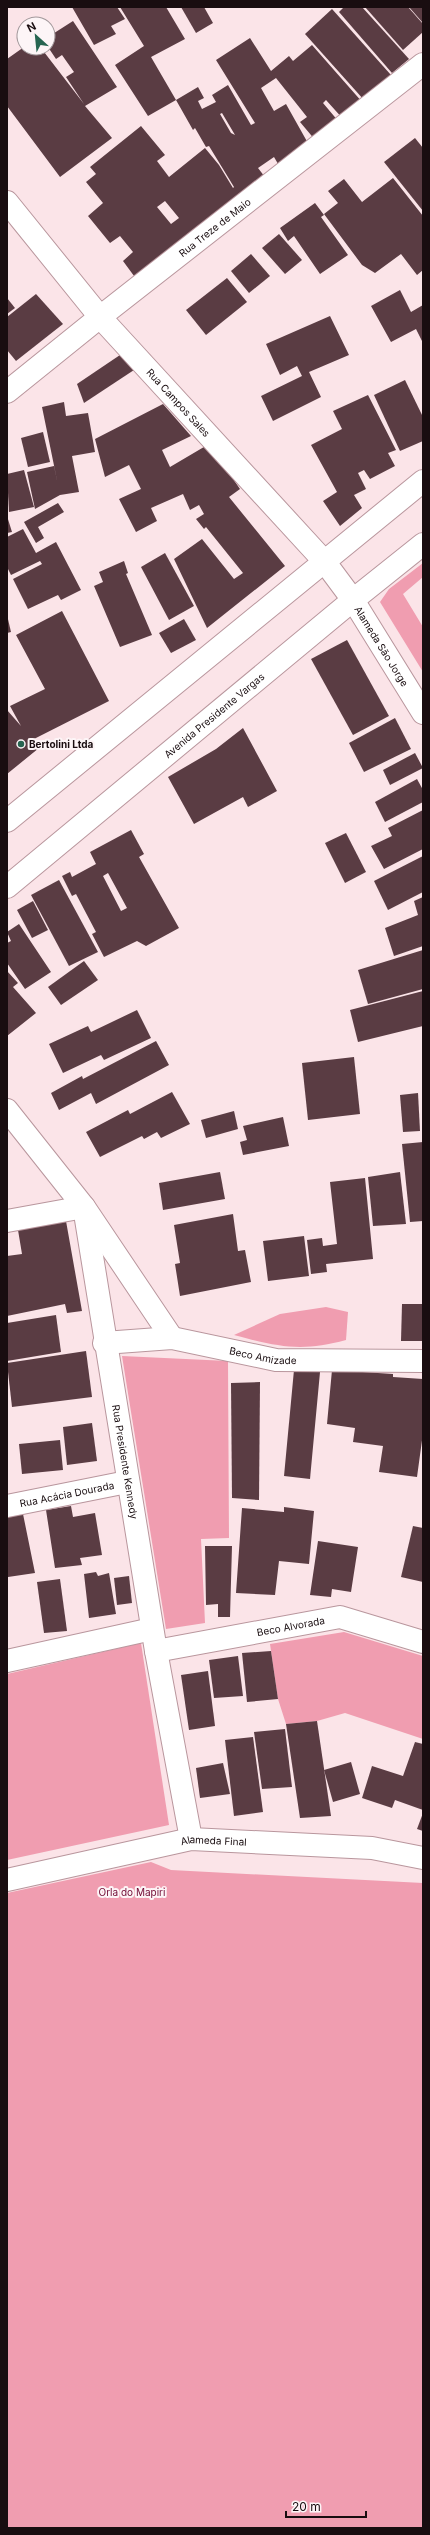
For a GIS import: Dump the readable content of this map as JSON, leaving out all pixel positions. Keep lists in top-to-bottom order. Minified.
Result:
{"streets":{"street":["Rua Treze de Maio","Rua Campos Sales","Alameda São Jorge","Avenida Presidente Vargas","Beco Amizade","Rua Presidente Kennedy","Rua Acácia Dourada","Beco Alvorada","Alameda Final"]},"crossings":[["Rua Treze de Maio","Rua Campos Sales"],["Rua Campos Sales","Alameda São Jorge"],["Rua Campos Sales","Avenida Presidente Vargas"],["Alameda São Jorge","Avenida Presidente Vargas"],["Beco Amizade","Rua Presidente Kennedy"],["Rua Presidente Kennedy","Rua Acácia Dourada"],["Rua Presidente Kennedy","Beco Alvorada"],["Rua Presidente Kennedy","Alameda Final"]],"parks":["Orla do Mapiri"],"places":["Bertolini Ltda"],"scale_bar":"20 m","north":"top left"}
